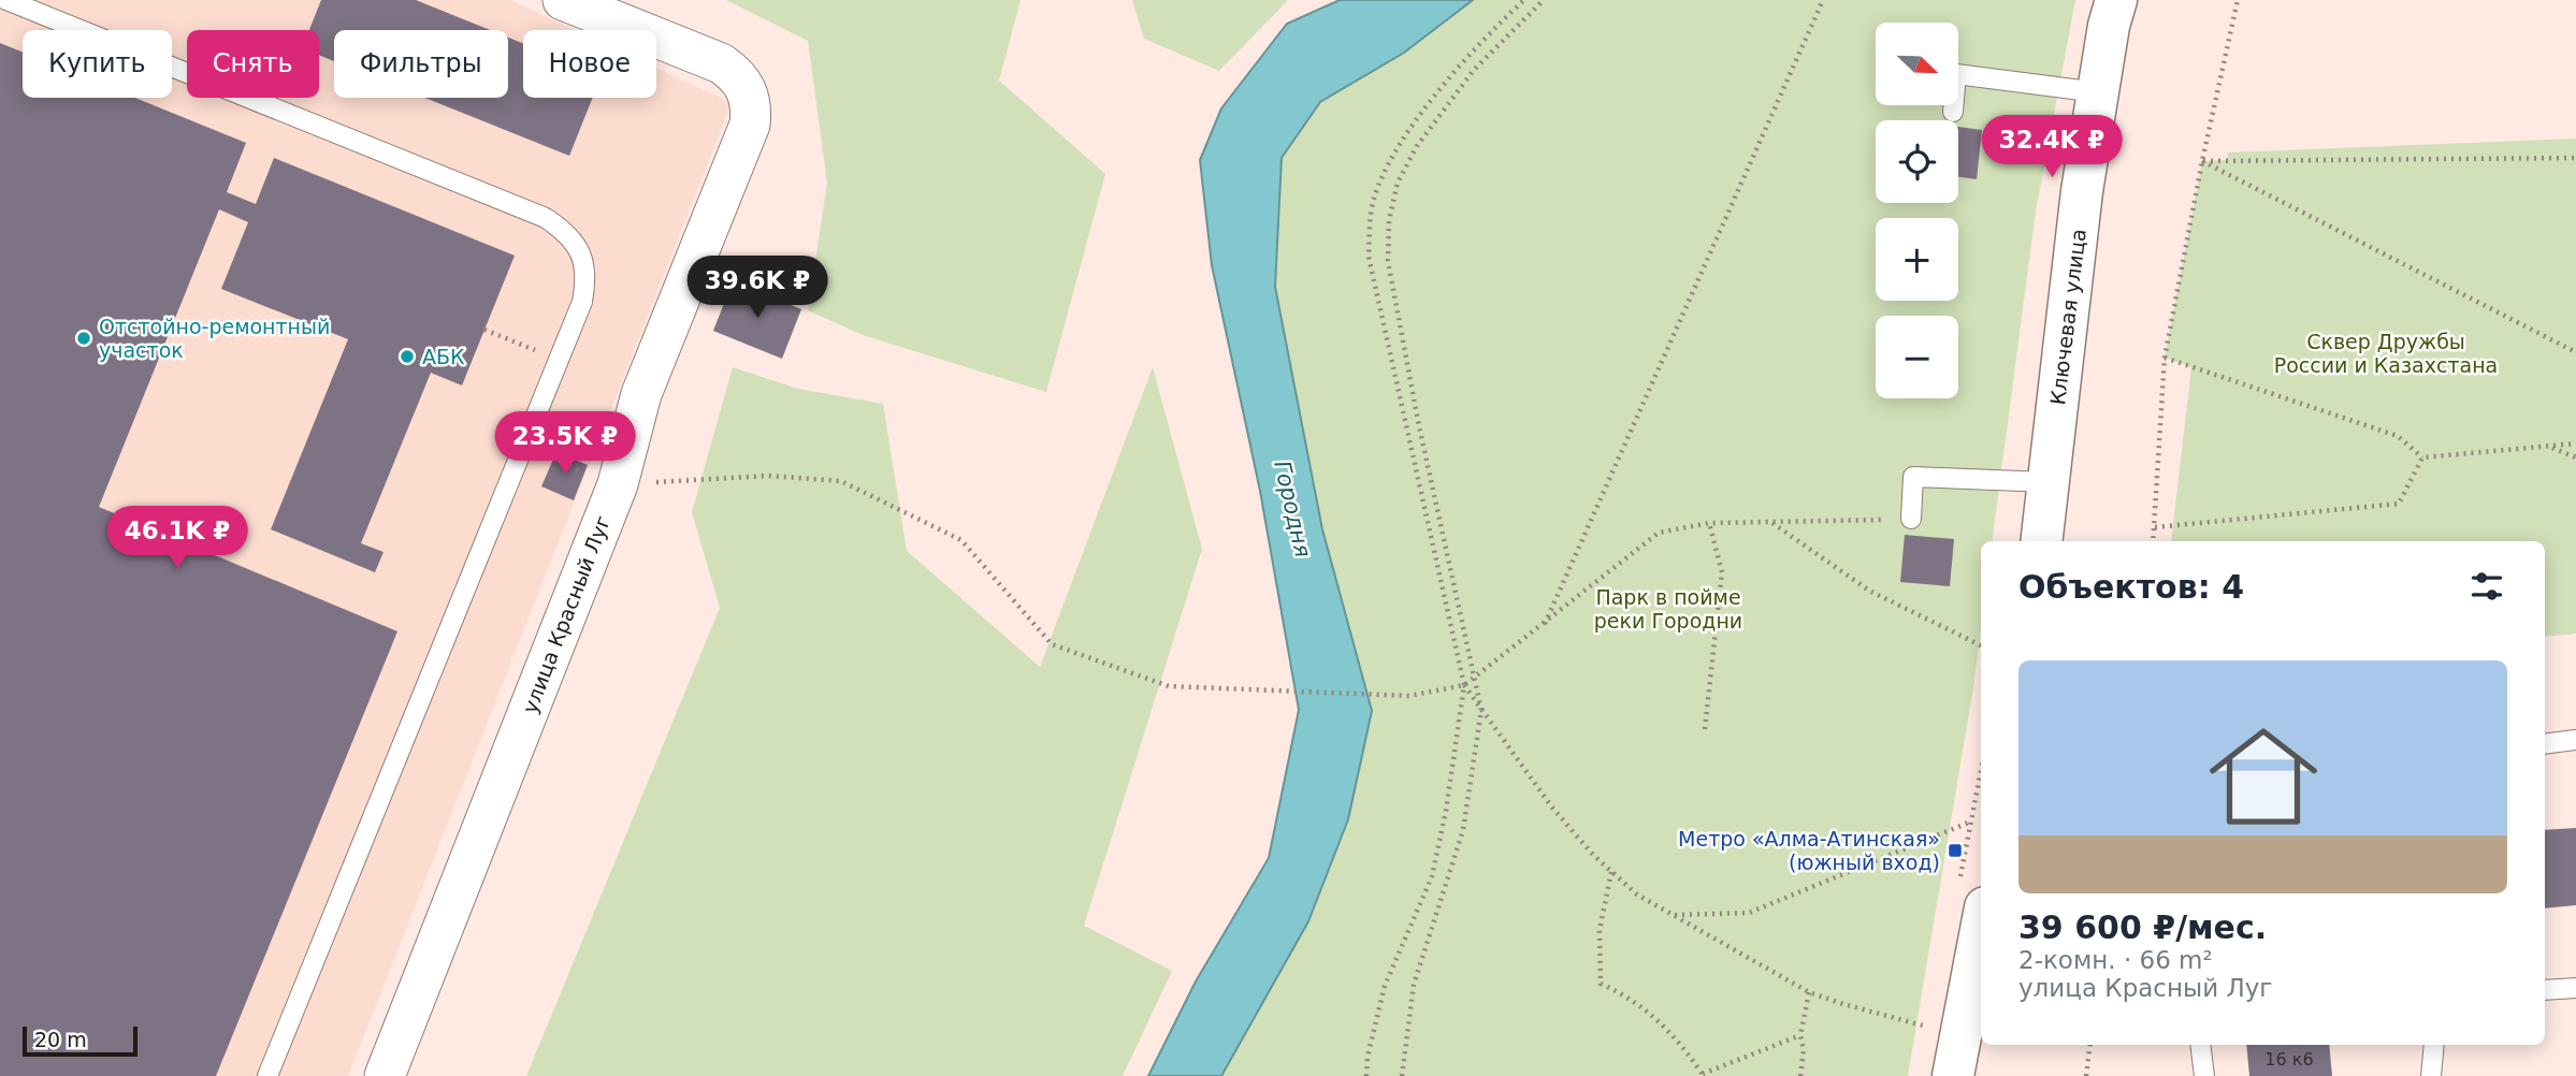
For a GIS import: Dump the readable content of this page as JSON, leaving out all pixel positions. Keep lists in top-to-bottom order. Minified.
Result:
{"streets":{"street":["Ключевая улица","улица Красный Луг"]},"water":["Городня"],"parks":["Сквер Дружбы России и Казахстана","Парк в пойме реки Городни"],"places":{"other":["Отстойно-ремонтный участок","АБК"],"transit":["Метро «Алма-Атинская» (южный вход)"]},"house_numbers":["16 к6"],"scale_bar":"20 m","north":"bottom right","page":{"map_buttons":["+","−"],"chip":["Купить","Снять","Фильтры","Новое"],"price":["32.4K ₽","39.6K ₽","23.5K ₽","46.1K ₽"],"heading":"Объектов: 4","list":[{"name":"39 600 ₽/мес.","note":"2-комн. · 66 m² · улица Красный Луг"}],"scale":"20 m"}}
